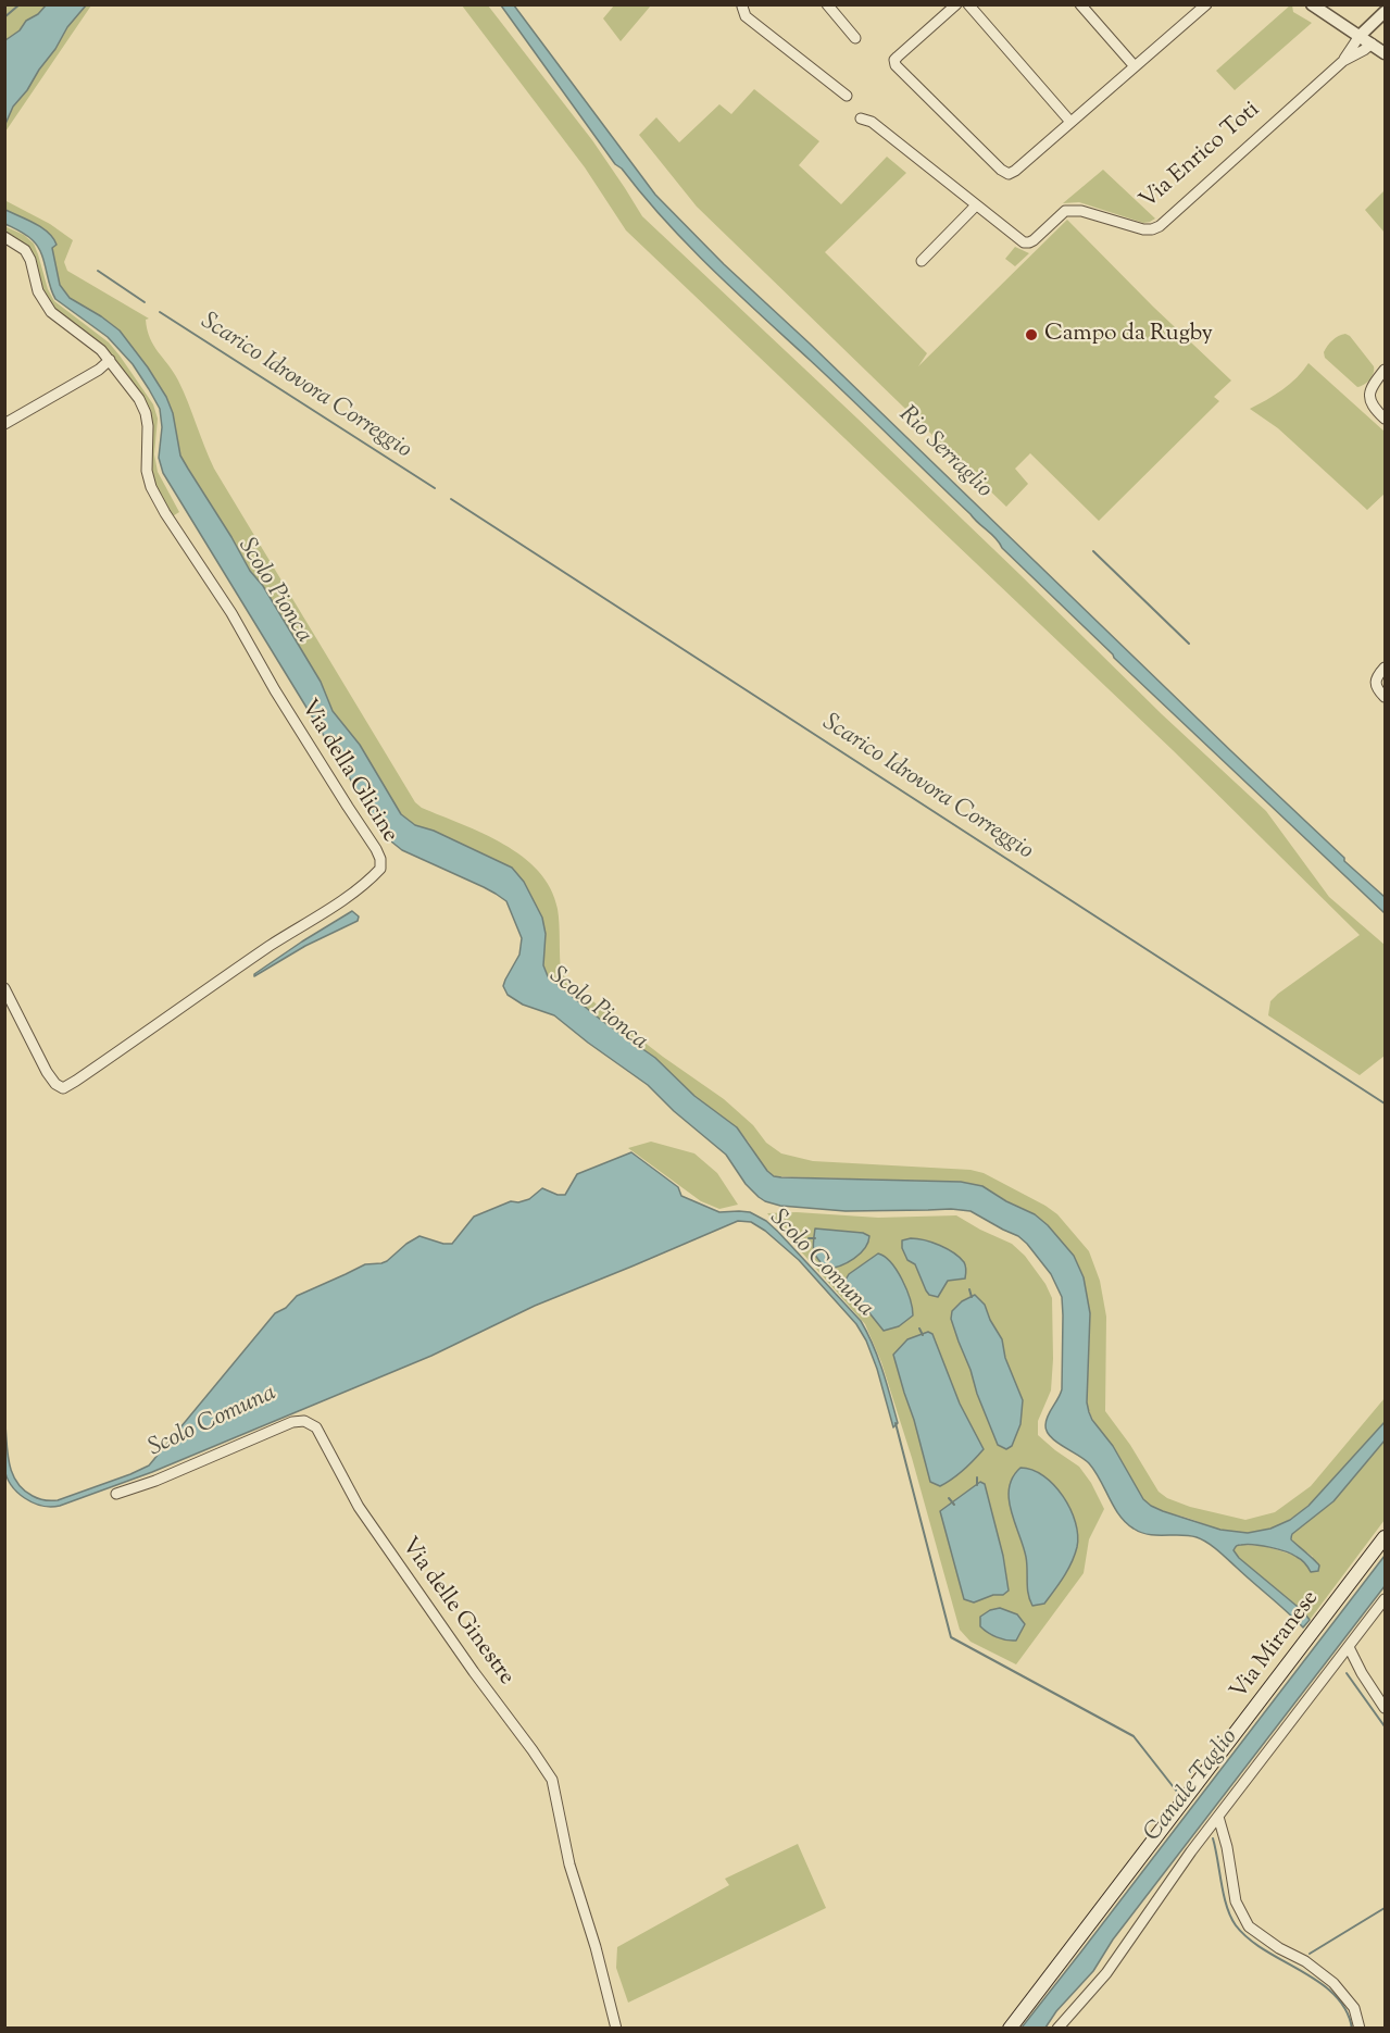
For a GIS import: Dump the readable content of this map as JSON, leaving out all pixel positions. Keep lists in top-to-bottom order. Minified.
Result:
{"streets":{"main road":["Via Miranese"],"street":["Via Enrico Toti","Via della Glicine","Via delle Ginestre"]},"water":["Scarico Idrovora Correggio","Rio Serraglio","Scolo Pionca","Scolo Comuna","Canale Taglio"],"places":["Campo da Rugby"]}
